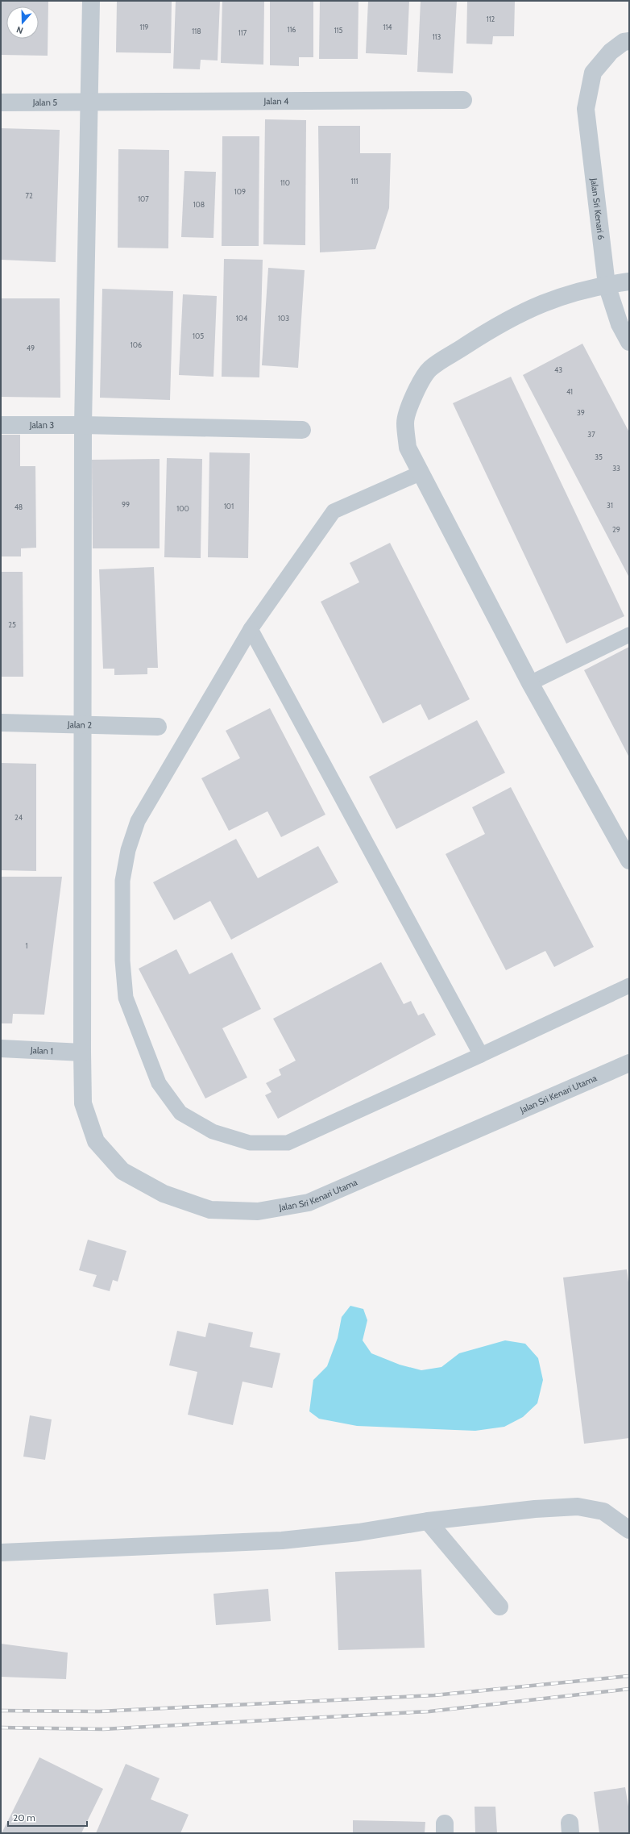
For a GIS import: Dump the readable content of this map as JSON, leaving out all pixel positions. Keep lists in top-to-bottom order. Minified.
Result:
{"streets":{"street":["Jalan 4","Jalan 5","Jalan Sri Kenari 6","Jalan 3","Jalan 2","Jalan 1","Jalan Sri Kenari Utama"]},"crossings":[["Jalan 4","Jalan 5"],["Jalan 4","Jalan Sri Kenari Utama"],["Jalan 5","Jalan Sri Kenari Utama"],["Jalan 3","Jalan Sri Kenari Utama"],["Jalan 2","Jalan Sri Kenari Utama"],["Jalan 1","Jalan Sri Kenari Utama"]],"house_numbers":["112","119","114","116","115","118","117","113","111","110","109","72","107","108","104","103","105","106","49","43","41","39","37","35","33","99","31","101","48","100","29","25","24","1"],"scale_bar":"20 m","north":"bottom"}
